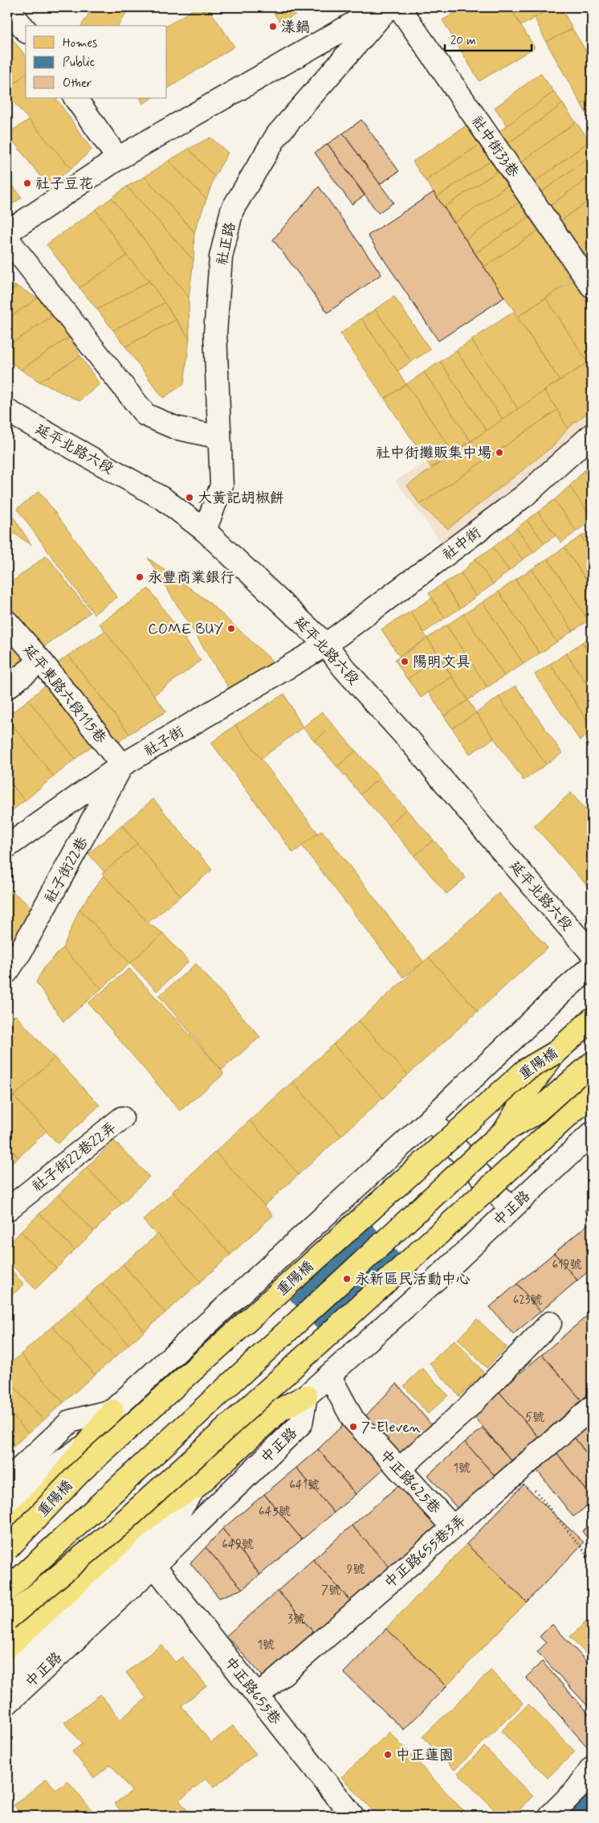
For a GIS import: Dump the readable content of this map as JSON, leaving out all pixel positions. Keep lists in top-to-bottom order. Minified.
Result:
{"streets":{"main road":["重陽橋"],"street":["社中街33巷","社正路","延平北路六段","社中街","延平東路六段115巷","社子街","社子街22巷","社子街22巷22弄","中正路","中正路625巷","中正路655巷3弄","中正路655巷"]},"crossings":[["社正路","延平北路六段"],["延平北路六段","社中街"],["延平北路六段","社子街"],["社中街","社子街"],["延平東路六段115巷","社子街"],["延平東路六段115巷","社子街22巷"],["社子街","社子街22巷"],["中正路","中正路625巷"],["中正路","中正路655巷"],["中正路625巷","中正路655巷3弄"],["中正路655巷3弄","中正路655巷"]],"places":["漾鍋","社子豆花","社中街攤販集中場","大黃記胡椒餅","永豐商業銀行","COME BUY","陽明文具","永新區民活動中心","7-Eleven","中正蓮園"],"house_numbers":["619號","623號","5號","1號","641號","645號","649號","9號","7號","3號","1號"],"legend":["Homes","Public","Other"],"scale_bar":"20 m"}
